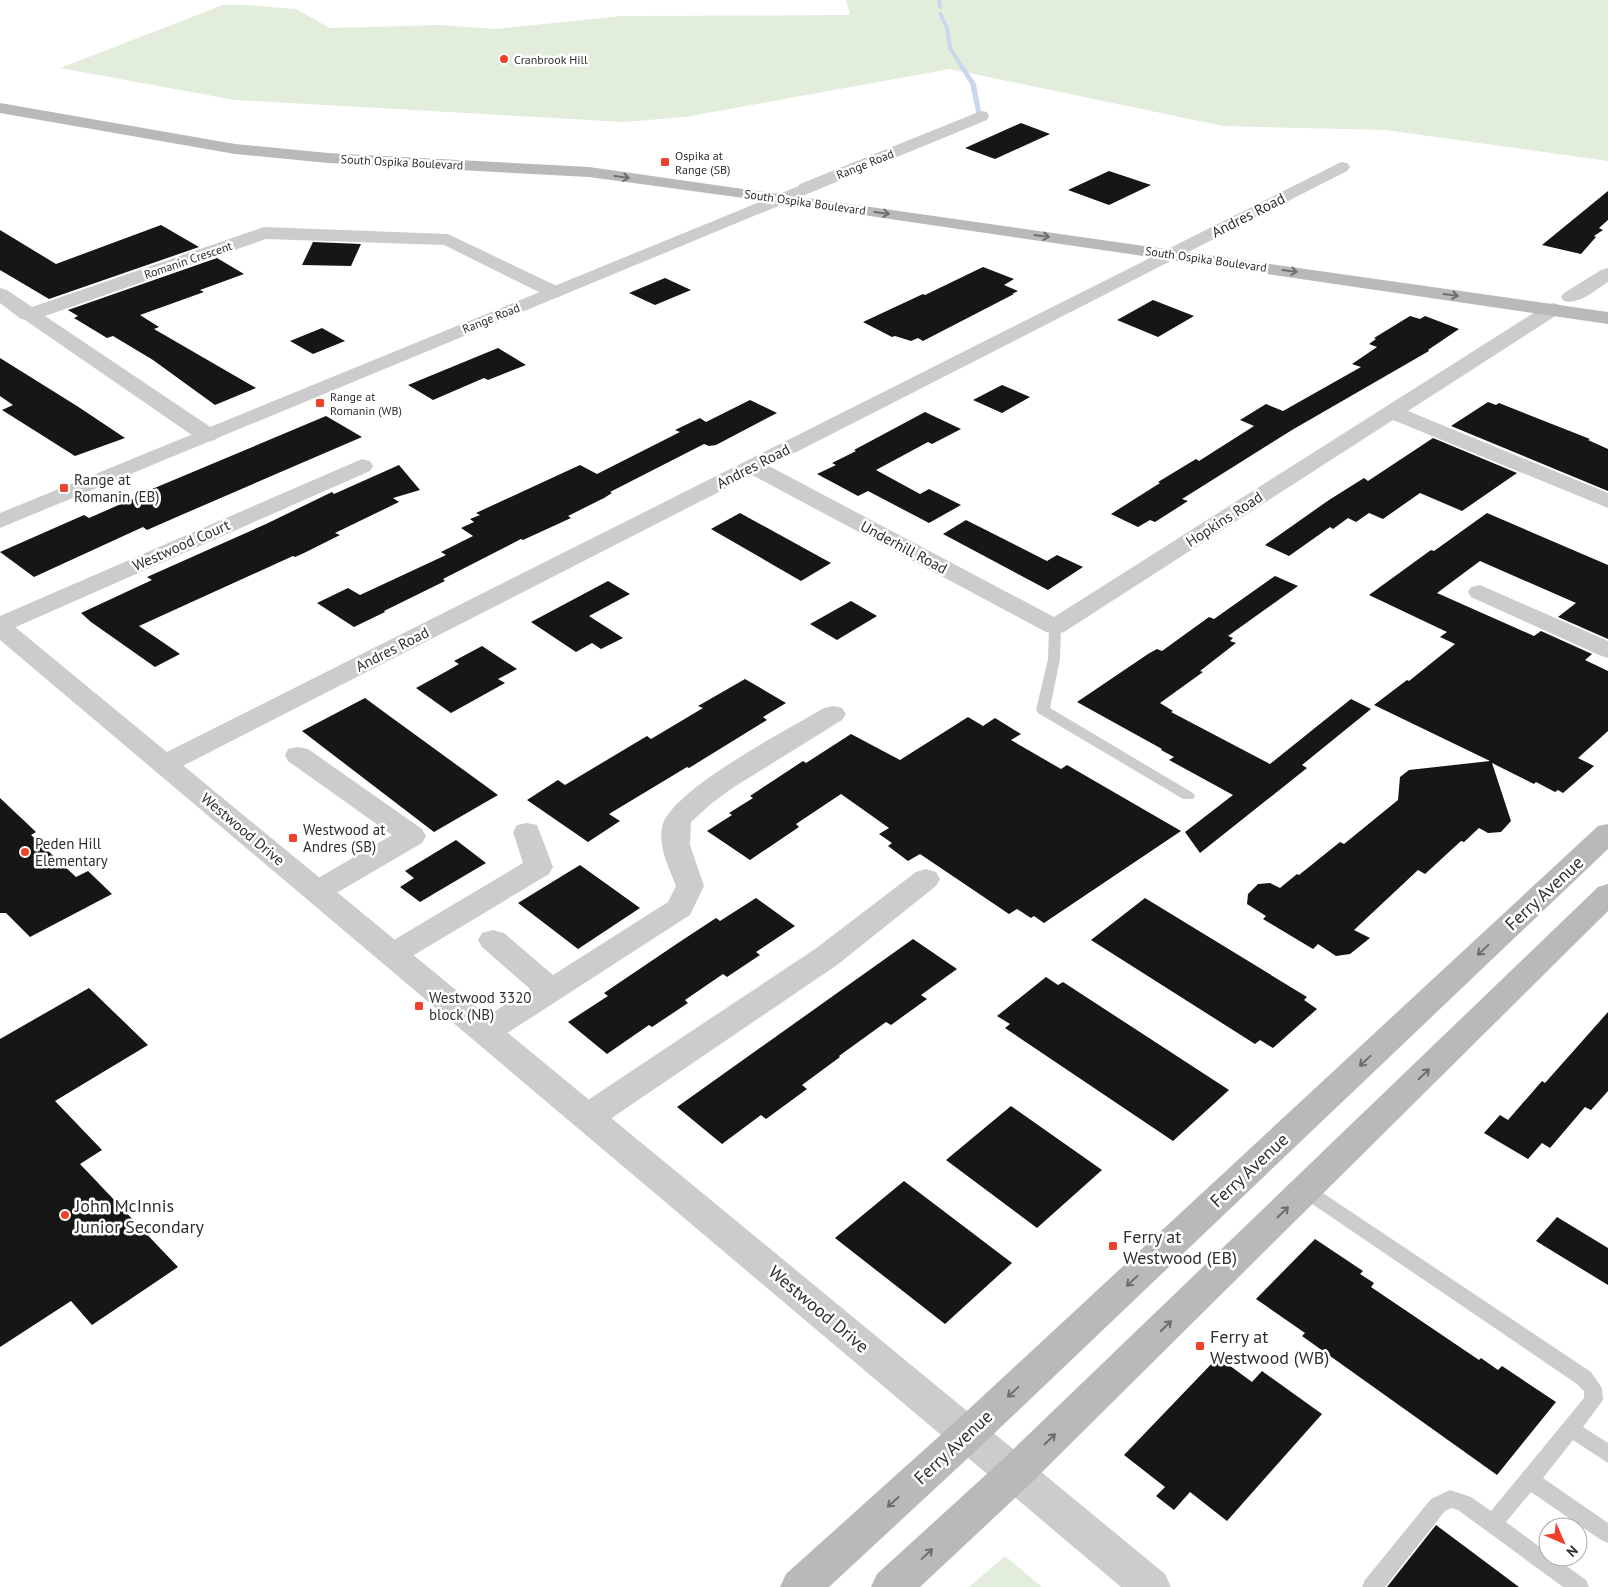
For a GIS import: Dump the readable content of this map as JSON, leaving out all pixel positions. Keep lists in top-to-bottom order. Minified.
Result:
{"streets":{"main road":["South Ospika Boulevard","Ferry Avenue"],"street":["Range Road","Andres Road","Romanin Crescent","Hopkins Road","Westwood Court","Underhill Road","Westwood Drive"]},"crossings":[["South Ospika Boulevard","Range Road"],["South Ospika Boulevard","Andres Road"],["South Ospika Boulevard","Hopkins Road"],["Range Road","Romanin Crescent"],["Andres Road","Underhill Road"],["Andres Road","Westwood Drive"],["Hopkins Road","Underhill Road"],["Westwood Court","Westwood Drive"],["Westwood Drive","Ferry Avenue"]],"places":{"other":["Cranbrook Hill","Peden Hill Elementary","John McInnis Junior Secondary"],"transit":["Ospika at Range (SB)","Range at Romanin (WB)","Range at Romanin (EB)","Westwood at Andres (SB)","Westwood 3320 block (NB)","Ferry at Westwood (EB)","Ferry at Westwood (WB)"]},"north":"bottom right"}
